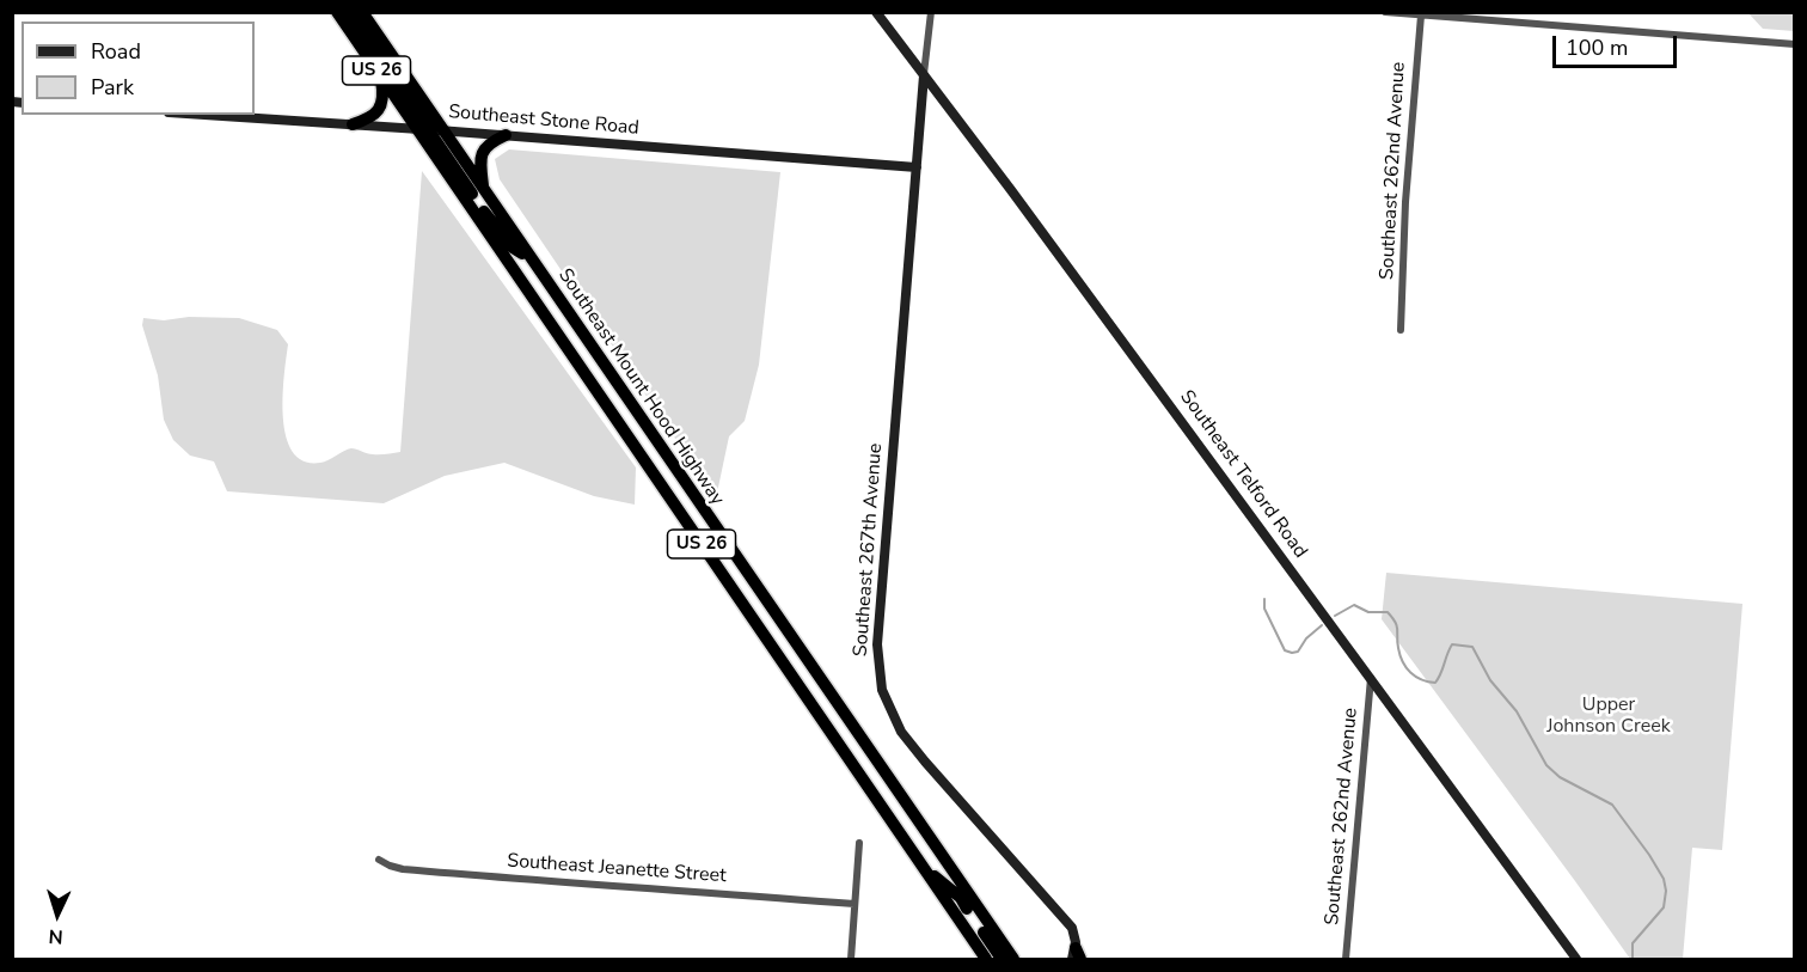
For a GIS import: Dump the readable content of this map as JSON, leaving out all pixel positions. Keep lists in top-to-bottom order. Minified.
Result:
{"streets":{"highway":["US 26","Southeast Mount Hood Highway"],"street":["Southeast Stone Road","Southeast 262nd Avenue","Southeast Telford Road","Southeast 267th Avenue","Southeast Jeanette Street"]},"crossings":[["Southeast Stone Road","Southeast Mount Hood Highway"],["Southeast Stone Road","Southeast 267th Avenue"],["Southeast 262nd Avenue","Southeast Telford Road"],["Southeast Telford Road","Southeast 267th Avenue"]],"parks":["Upper Johnson Creek"],"legend":["Road","Park"],"scale_bar":"100 m","north":"bottom"}
